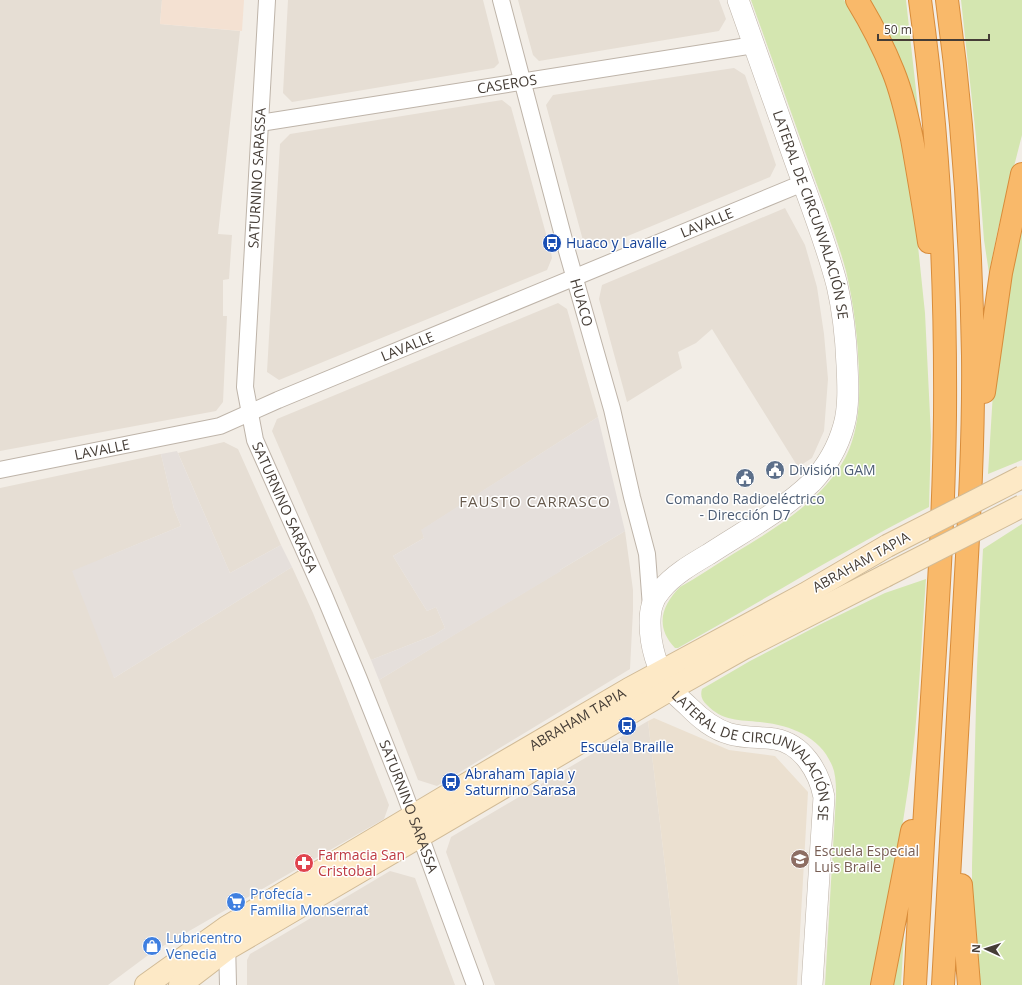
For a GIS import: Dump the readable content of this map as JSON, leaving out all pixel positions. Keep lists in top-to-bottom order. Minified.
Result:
{"streets":{"main road":["ABRAHAM TAPIA"],"street":["CASEROS","SATURNINO SARASSA","LATERAL DE CIRCUNVALACIÓN SE","LAVALLE","HUACO"]},"crossings":[["CASEROS","SATURNINO SARASSA"],["CASEROS","LATERAL DE CIRCUNVALACIÓN SE"],["CASEROS","HUACO"],["SATURNINO SARASSA","LAVALLE"],["SATURNINO SARASSA","ABRAHAM TAPIA"],["LATERAL DE CIRCUNVALACIÓN SE","LAVALLE"],["LATERAL DE CIRCUNVALACIÓN SE","HUACO"],["LATERAL DE CIRCUNVALACIÓN SE","ABRAHAM TAPIA"],["LAVALLE","HUACO"]],"districts":["FAUSTO CARRASCO"],"places":{"bus stop":["Huaco y Lavalle","Escuela Braille","Abraham Tapia y Saturnino Sarasa"],"public building":["División GAM","Comando Radioeléctrico - Dirección D7"],"school or university":["Escuela Especial Luis Braile"],"pharmacy":["Farmacia San Cristobal"],"supermarket":["Profecía - Familia Monserrat"],"shop":["Lubricentro Venecia"]},"scale_bar":"50 m","north":"left"}
